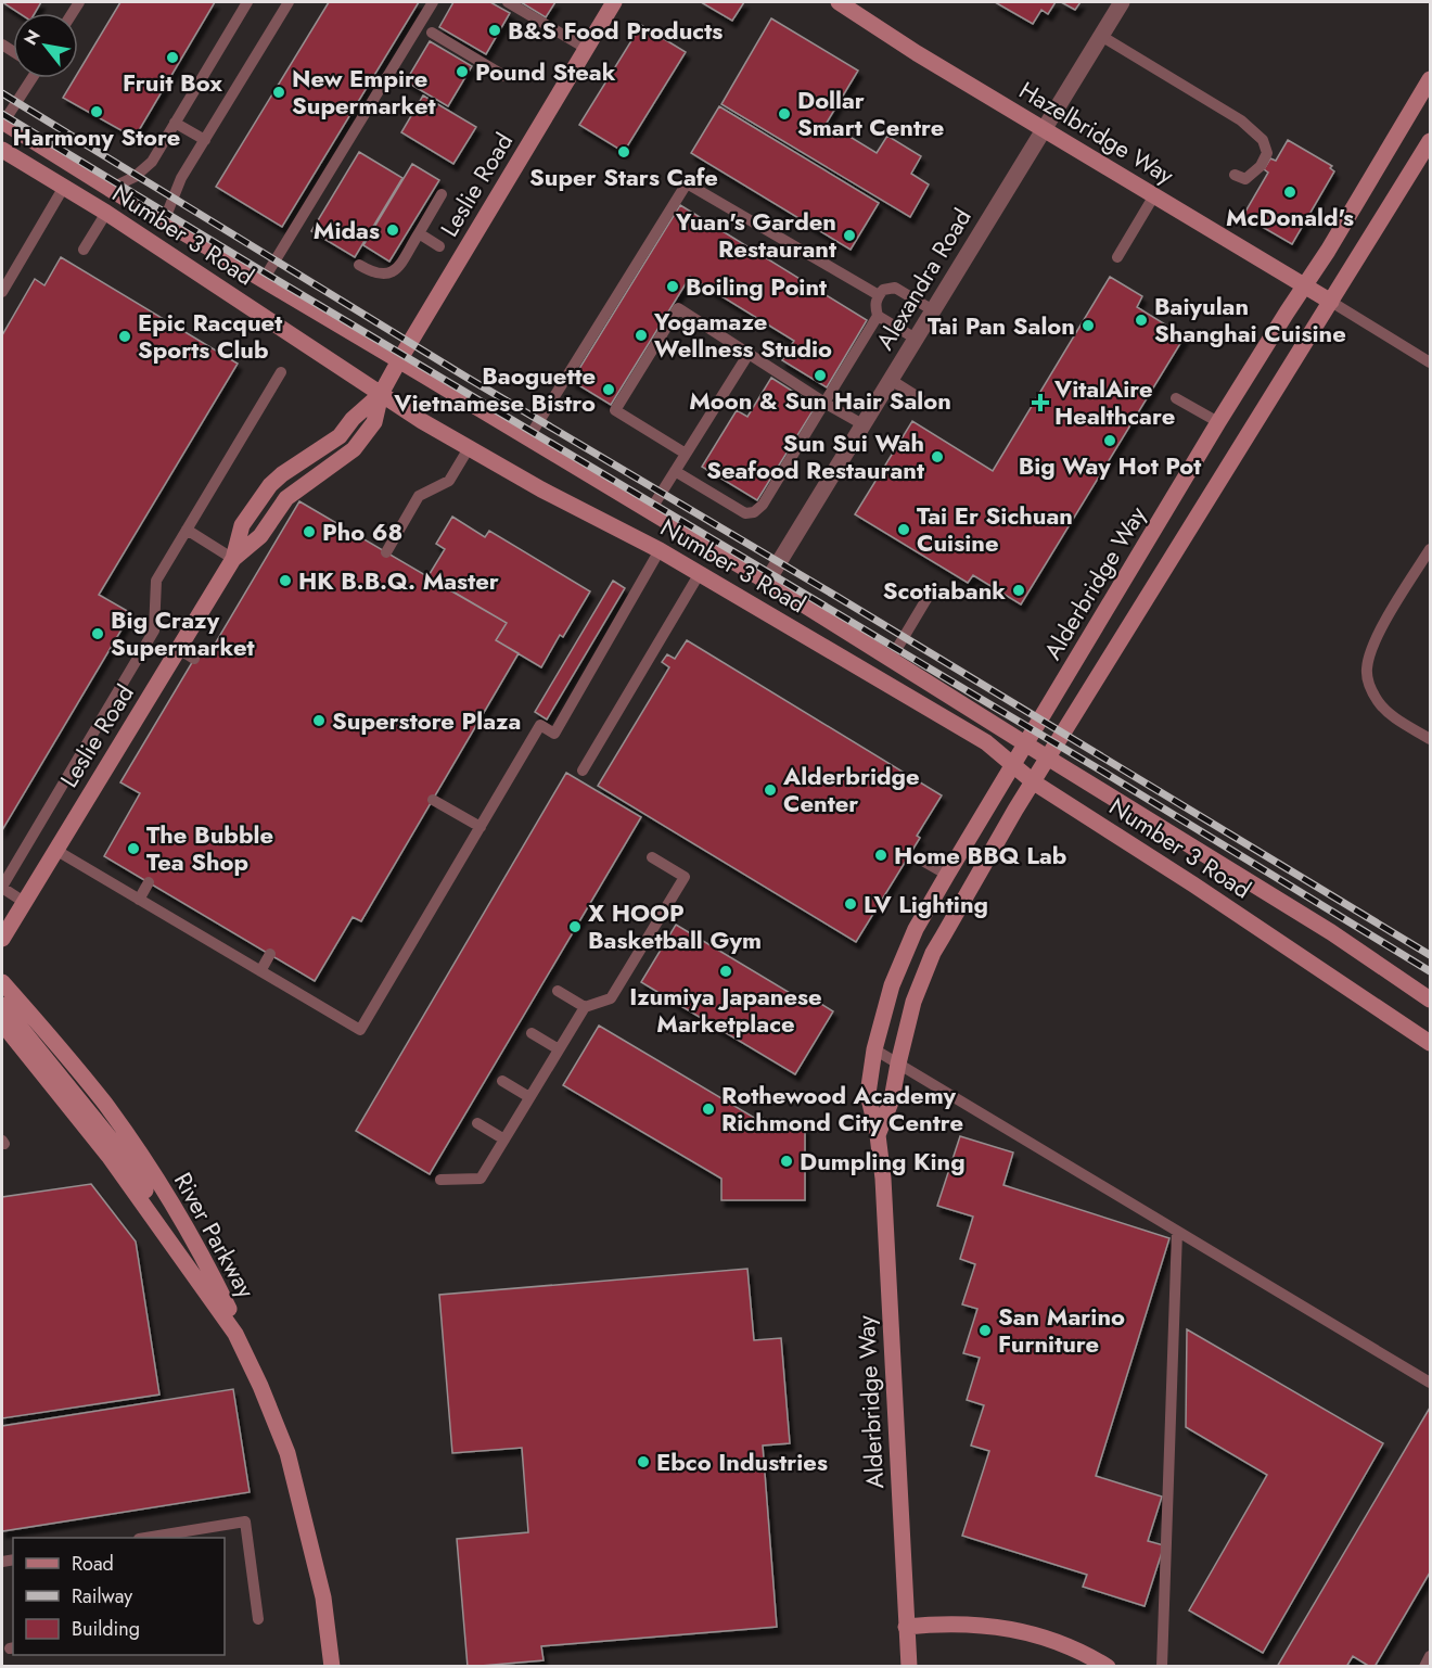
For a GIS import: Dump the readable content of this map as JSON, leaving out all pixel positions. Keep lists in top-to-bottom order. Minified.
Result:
{"streets":{"main road":["Hazelbridge Way","Leslie Road","Number 3 Road","Alderbridge Way","River Parkway"],"street":["Alexandra Road"]},"crossings":[["Hazelbridge Way","Alexandra Road"],["Hazelbridge Way","Alderbridge Way"],["Leslie Road","Number 3 Road"],["Number 3 Road","Alexandra Road"],["Number 3 Road","Alderbridge Way"]],"places":{"other":["B&S Food Products","Fruit Box","Pound Steak","New Empire Supermarket","Harmony Store","Dollar Smart Centre","Super Stars Cafe","McDonald's","Midas","Yuan's Garden Restaurant","Boiling Point","Baiyulan Shanghai Cuisine","Tai Pan Salon","Yogamaze Wellness Studio","Epic Racquet Sports Club","Moon & Sun Hair Salon","Baoguette Vietnamese Bistro","Big Way Hot Pot","Sun Sui Wah Seafood Restaurant","Tai Er Sichuan Cuisine","Pho 68","HK B.B.Q. Master","Scotiabank","Big Crazy Supermarket","Superstore Plaza","Alderbridge Center","The Bubble Tea Shop","Home BBQ Lab","LV Lighting","X HOOP Basketball Gym","Izumiya Japanese Marketplace","Rothewood Academy Richmond City Centre","Dumpling King","San Marino Furniture","Ebco Industries"],"health":["VitalAire Healthcare"]},"legend":["Road","Railway","Building"],"north":"top left"}
